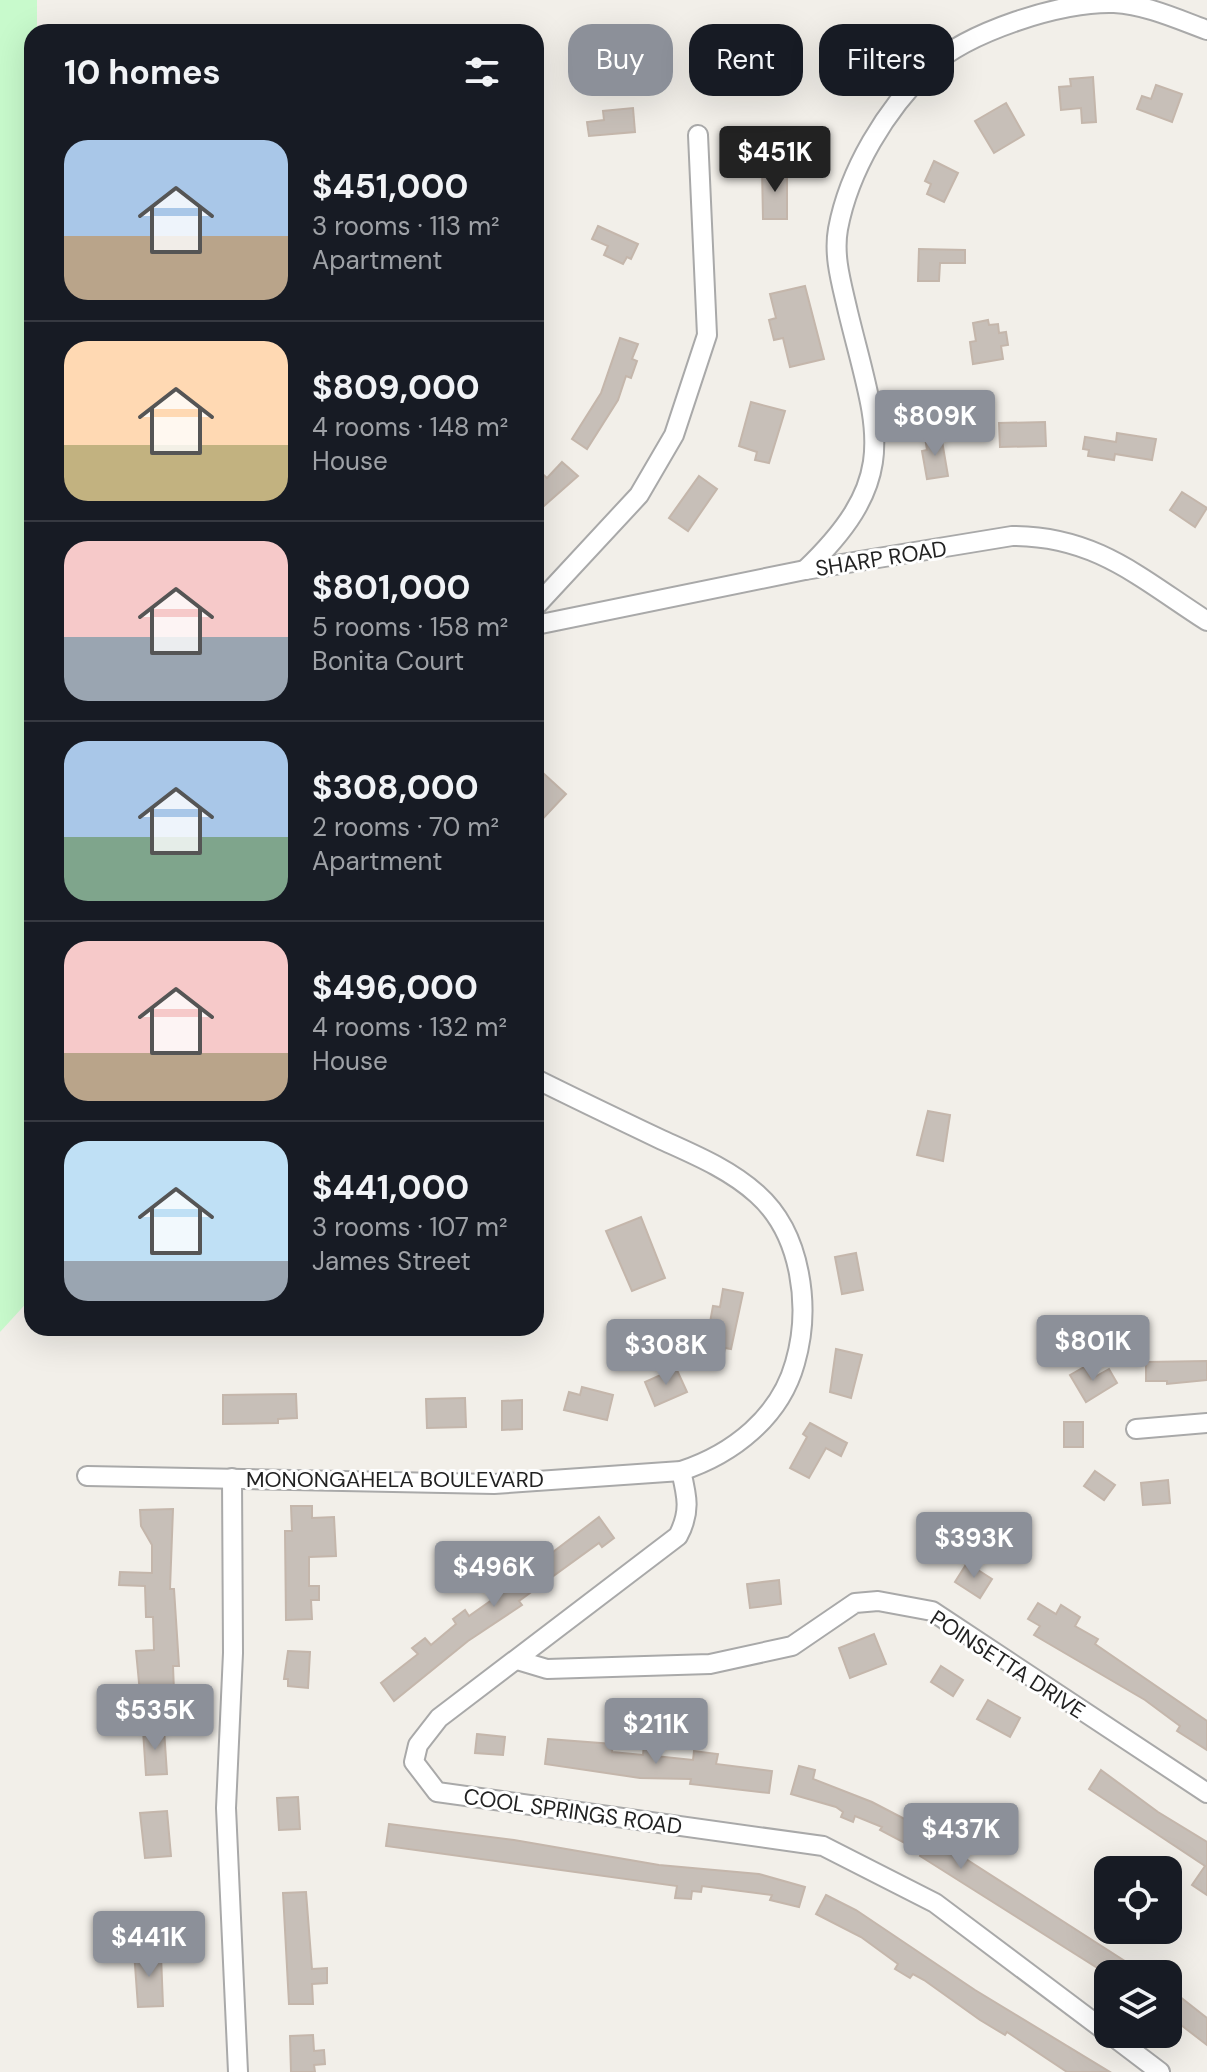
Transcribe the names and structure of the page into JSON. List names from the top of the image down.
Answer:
{
  "streets": {
    "street": [
      "SHARP ROAD",
      "MONONGAHELA BOULEVARD",
      "POINSETTA DRIVE",
      "COOL SPRINGS ROAD"
    ]
  },
  "crossings": [
    ["MONONGAHELA BOULEVARD", "COOL SPRINGS ROAD"],
    ["POINSETTA DRIVE", "COOL SPRINGS ROAD"]
  ],
  "page": {
    "chip": ["Buy", "Rent", "Filters"],
    "heading": "10 homes",
    "list": [
      {
        "name": "$451,000",
        "note": "3 rooms · 113 m² · Apartment"
      },
      {
        "name": "$809,000",
        "note": "4 rooms · 148 m² · House"
      },
      {
        "name": "$801,000",
        "note": "5 rooms · 158 m² · Bonita Court"
      },
      {
        "name": "$308,000",
        "note": "2 rooms · 70 m² · Apartment"
      },
      {
        "name": "$496,000",
        "note": "4 rooms · 132 m² · House"
      },
      {
        "name": "$441,000",
        "note": "3 rooms · 107 m² · James Street"
      }
    ],
    "price": [
      "$451K",
      "$809K",
      "$801K",
      "$308K",
      "$393K",
      "$496K",
      "$535K",
      "$211K",
      "$437K",
      "$441K"
    ]
  }
}
